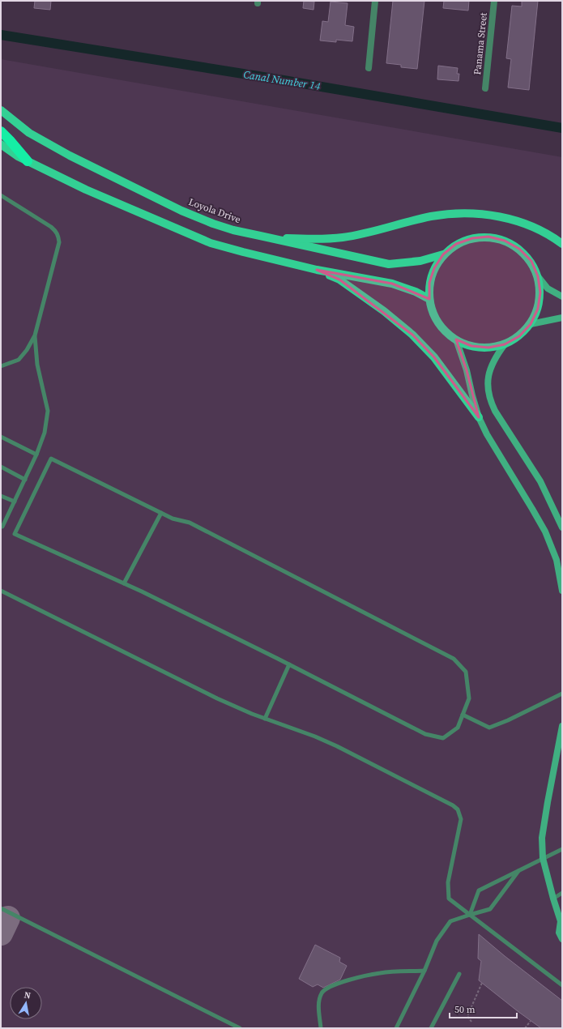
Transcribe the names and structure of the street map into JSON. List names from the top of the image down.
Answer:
{
  "streets": {
    "main road": ["Loyola Drive"],
    "street": ["Panama Street"]
  },
  "water": ["Canal Number 14"],
  "scale_bar": "50 m",
  "north": "top"
}
